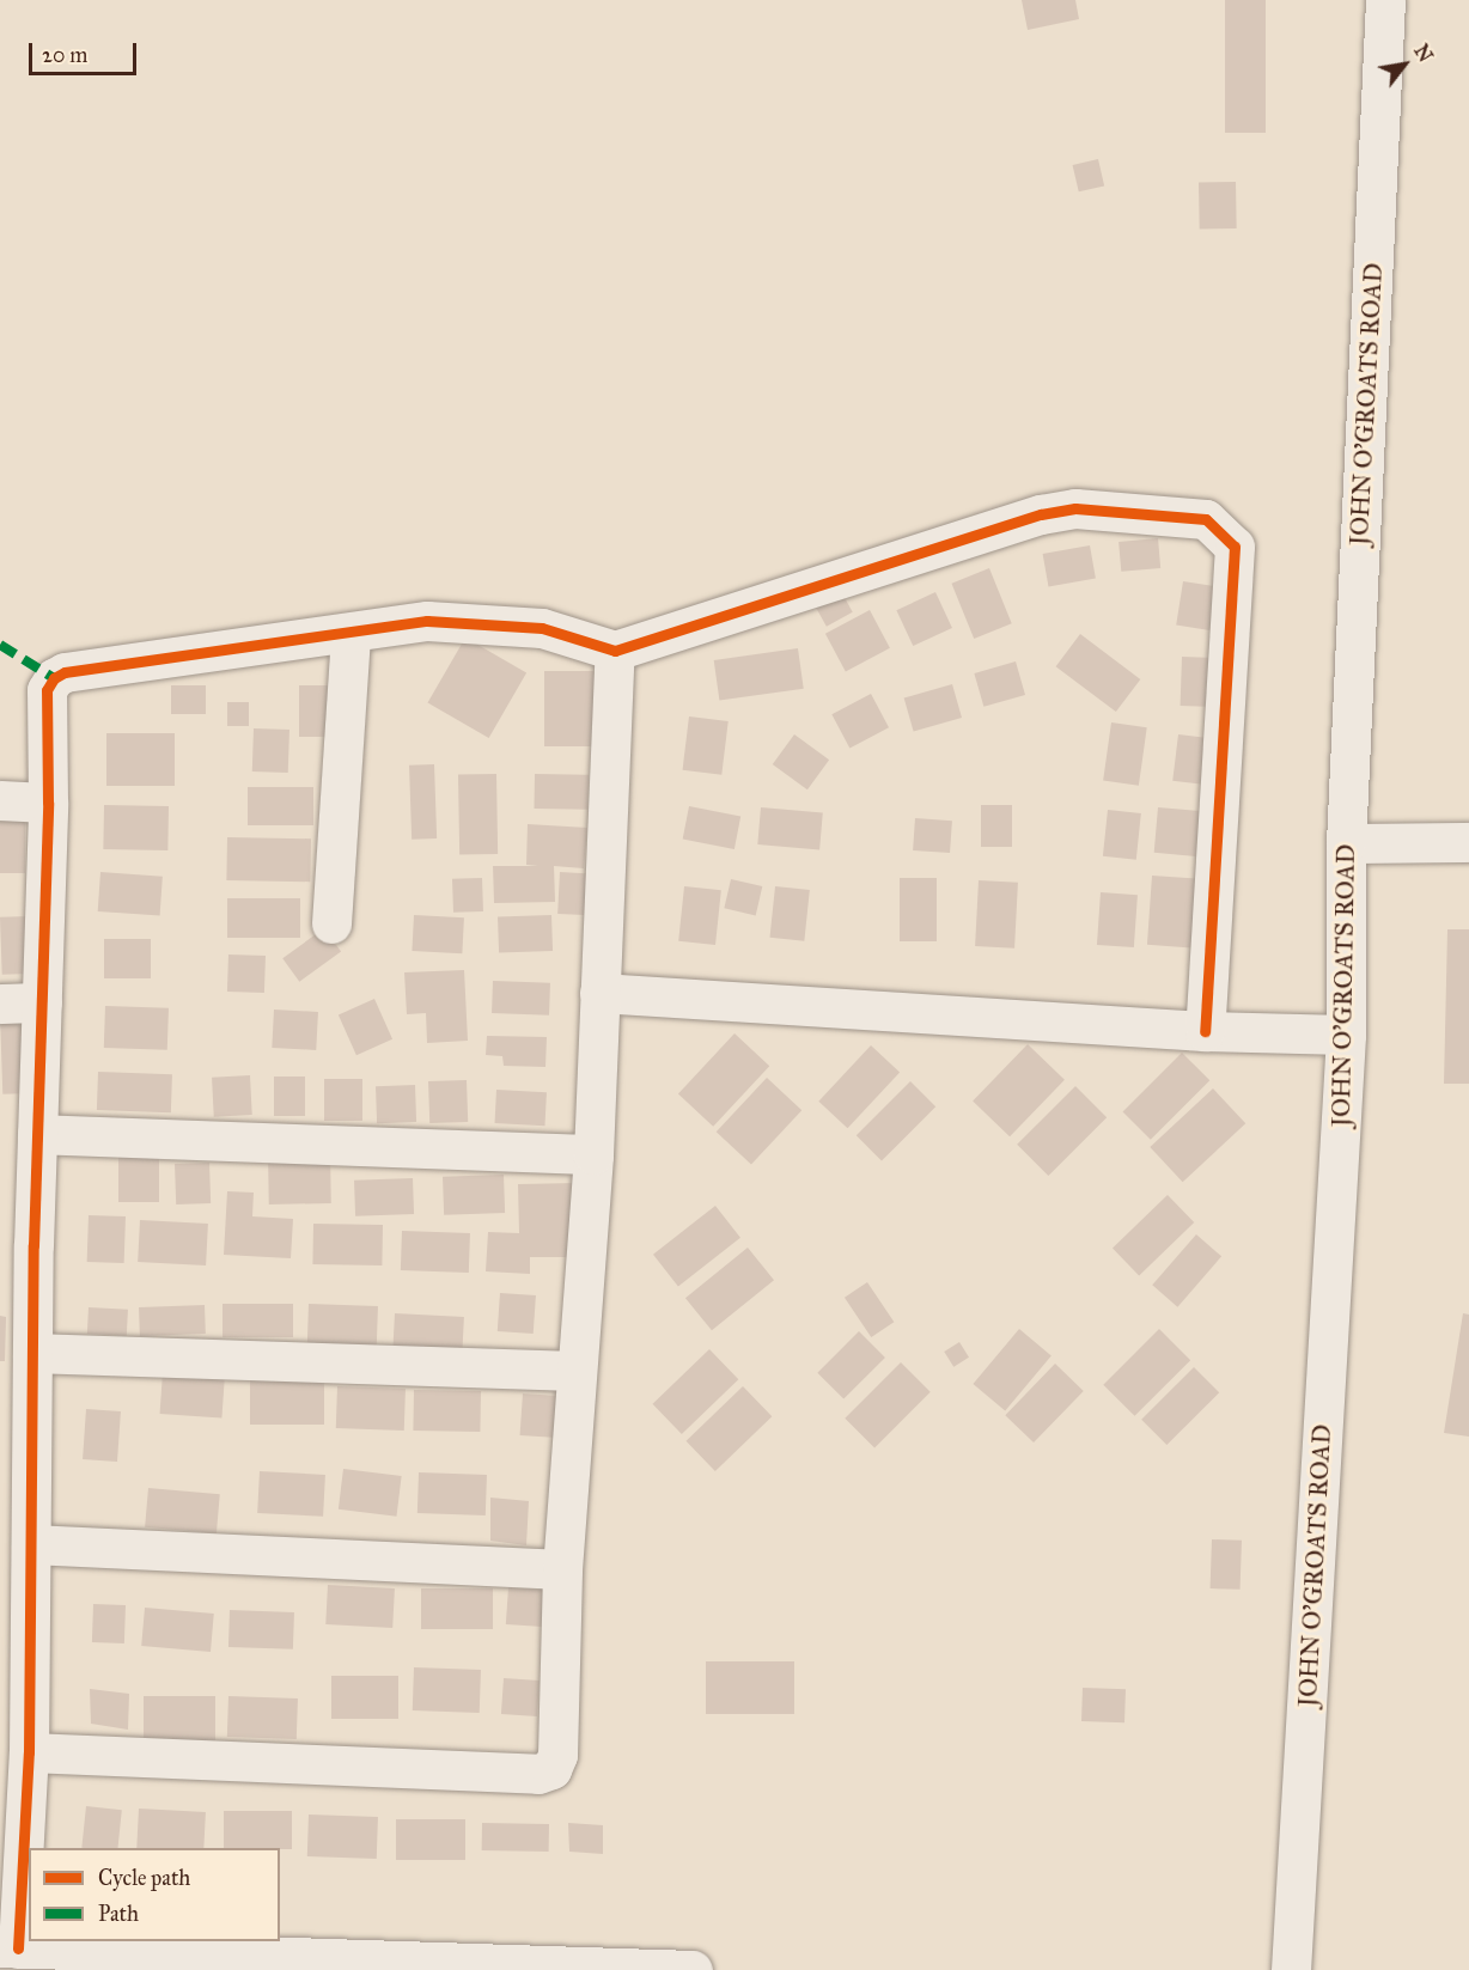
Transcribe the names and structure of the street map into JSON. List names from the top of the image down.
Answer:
{
  "streets": {
    "street": ["JOHN O'GROATS ROAD"]
  },
  "legend": ["Cycle path", "Path"],
  "scale_bar": "20 m",
  "north": "top right"
}
